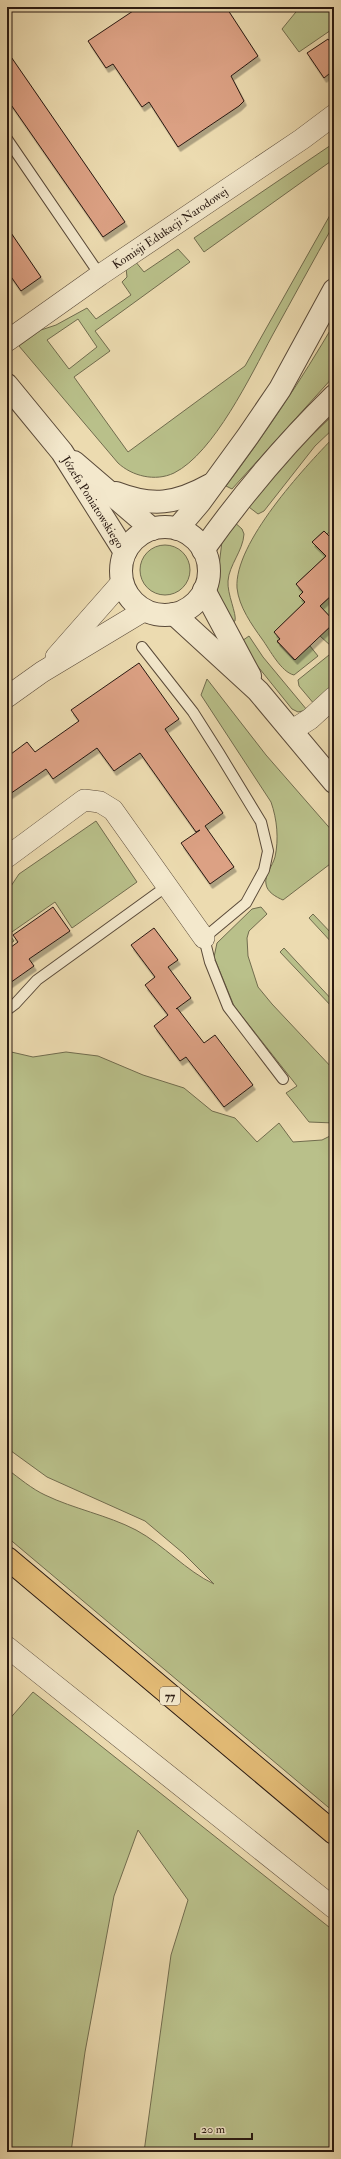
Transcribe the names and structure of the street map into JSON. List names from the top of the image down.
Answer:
{
  "streets": {
    "main road": ["77"],
    "street": ["Komisji Edukacji Narodowej", "Józefa Poniatowskiego"]
  },
  "scale_bar": "20 m"
}
